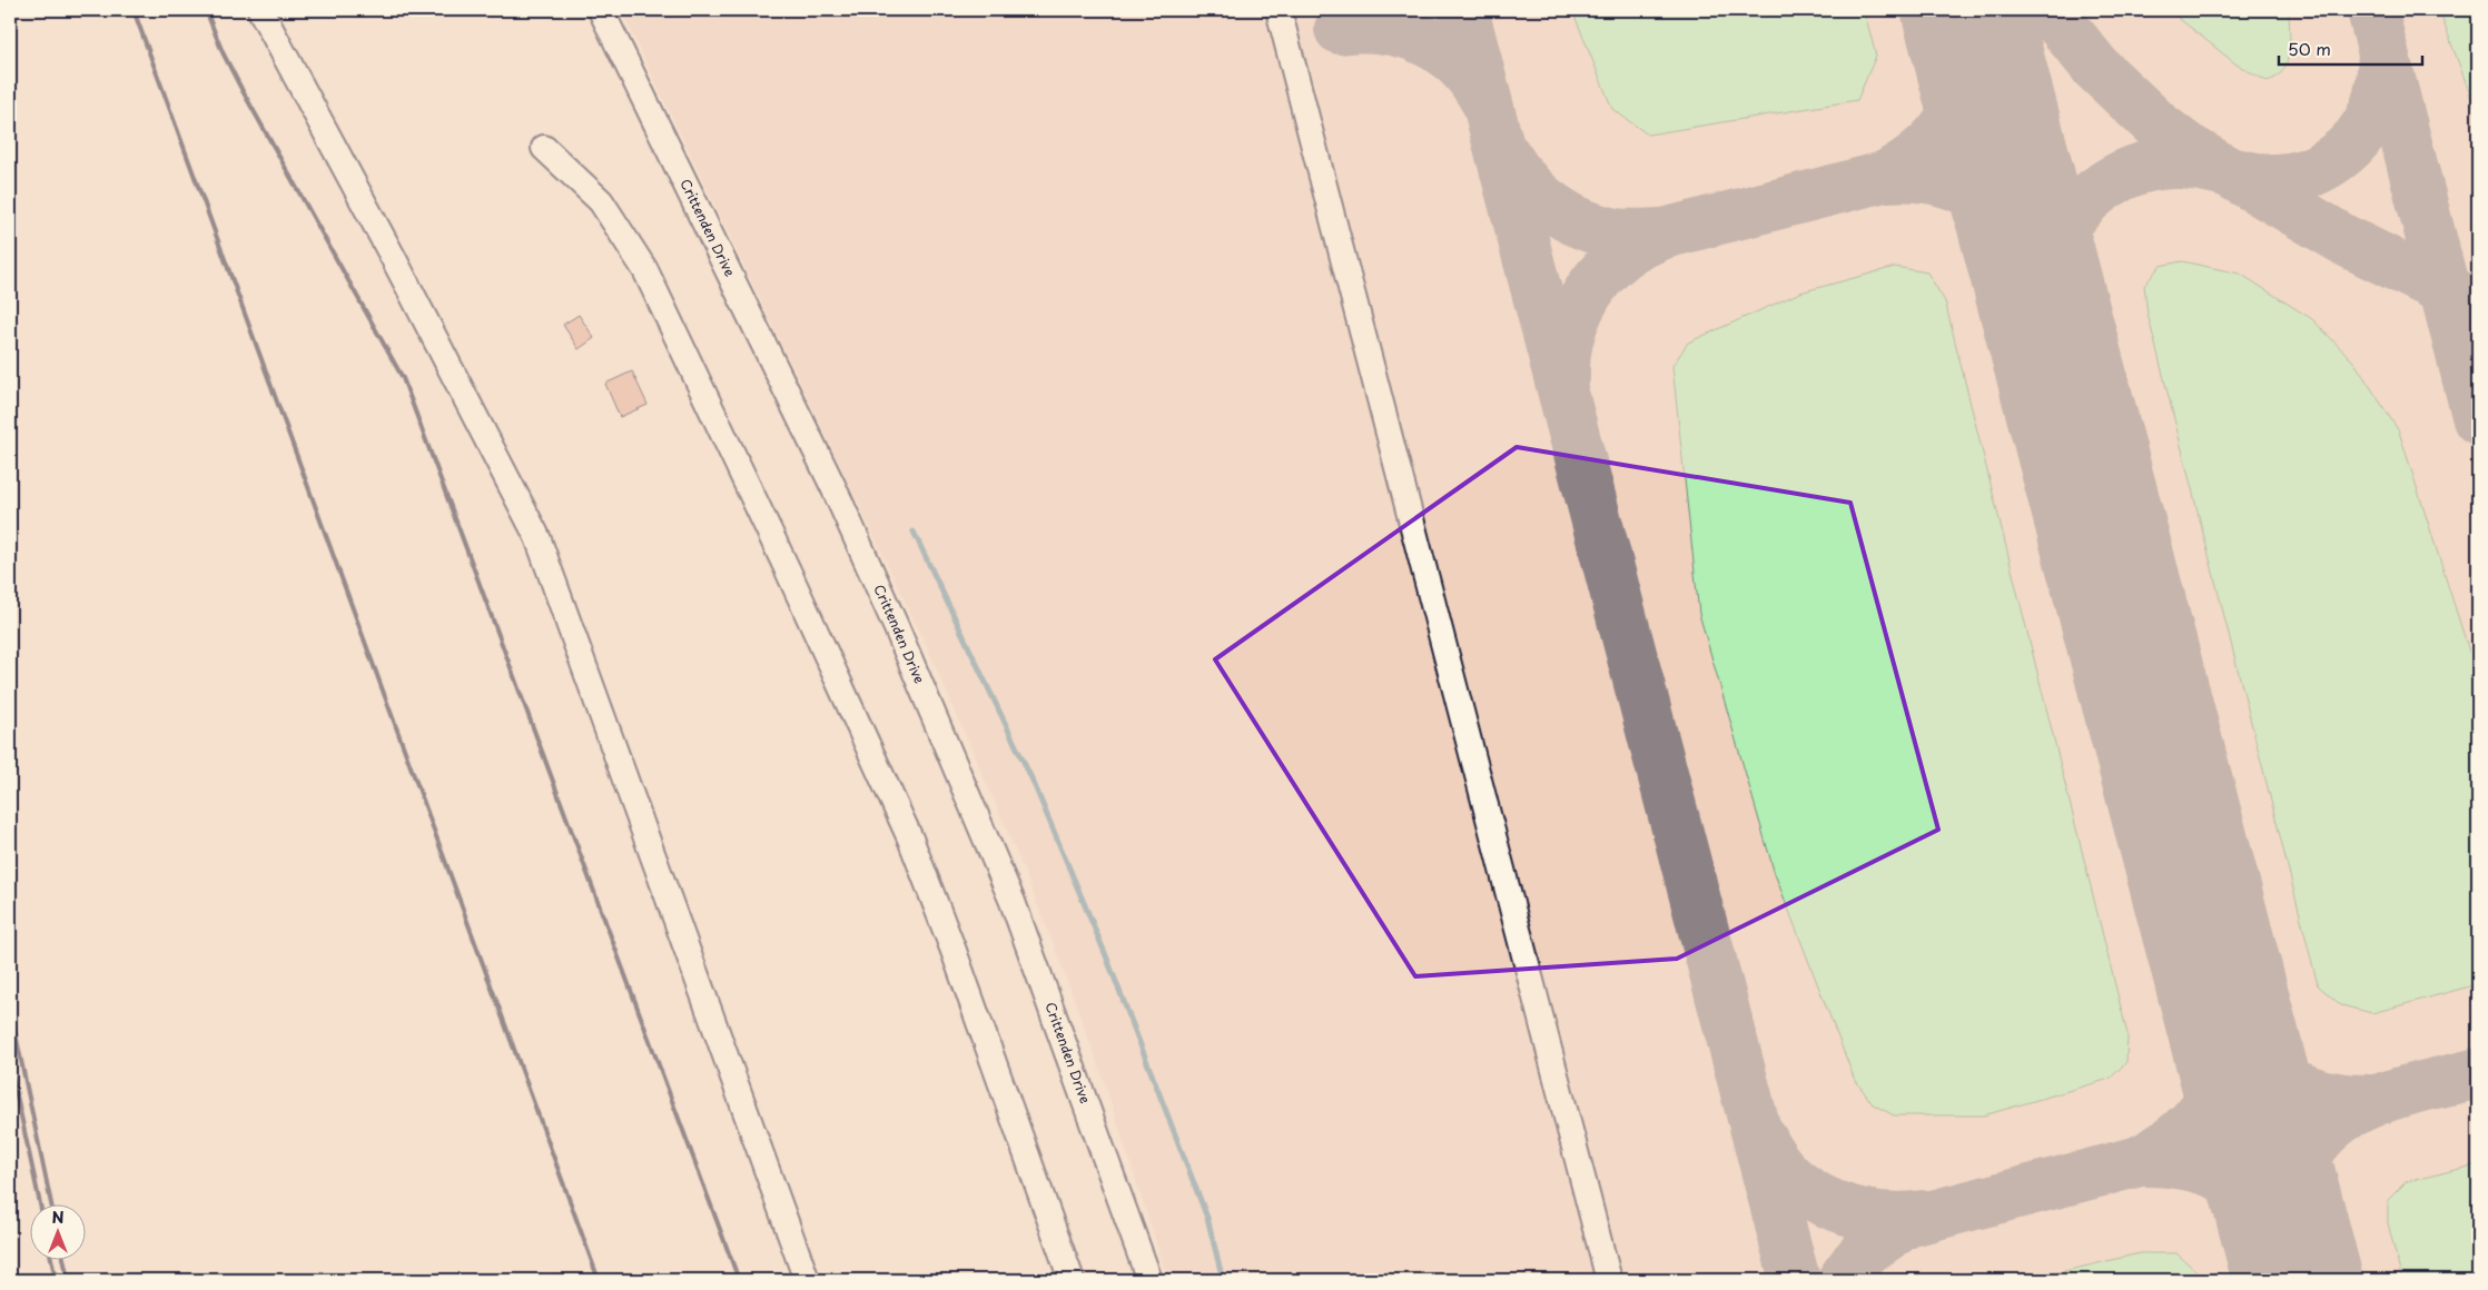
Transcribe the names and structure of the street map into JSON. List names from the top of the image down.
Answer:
{
  "streets": {
    "street": ["Crittenden Drive"]
  },
  "scale_bar": "50 m",
  "north": "top"
}
